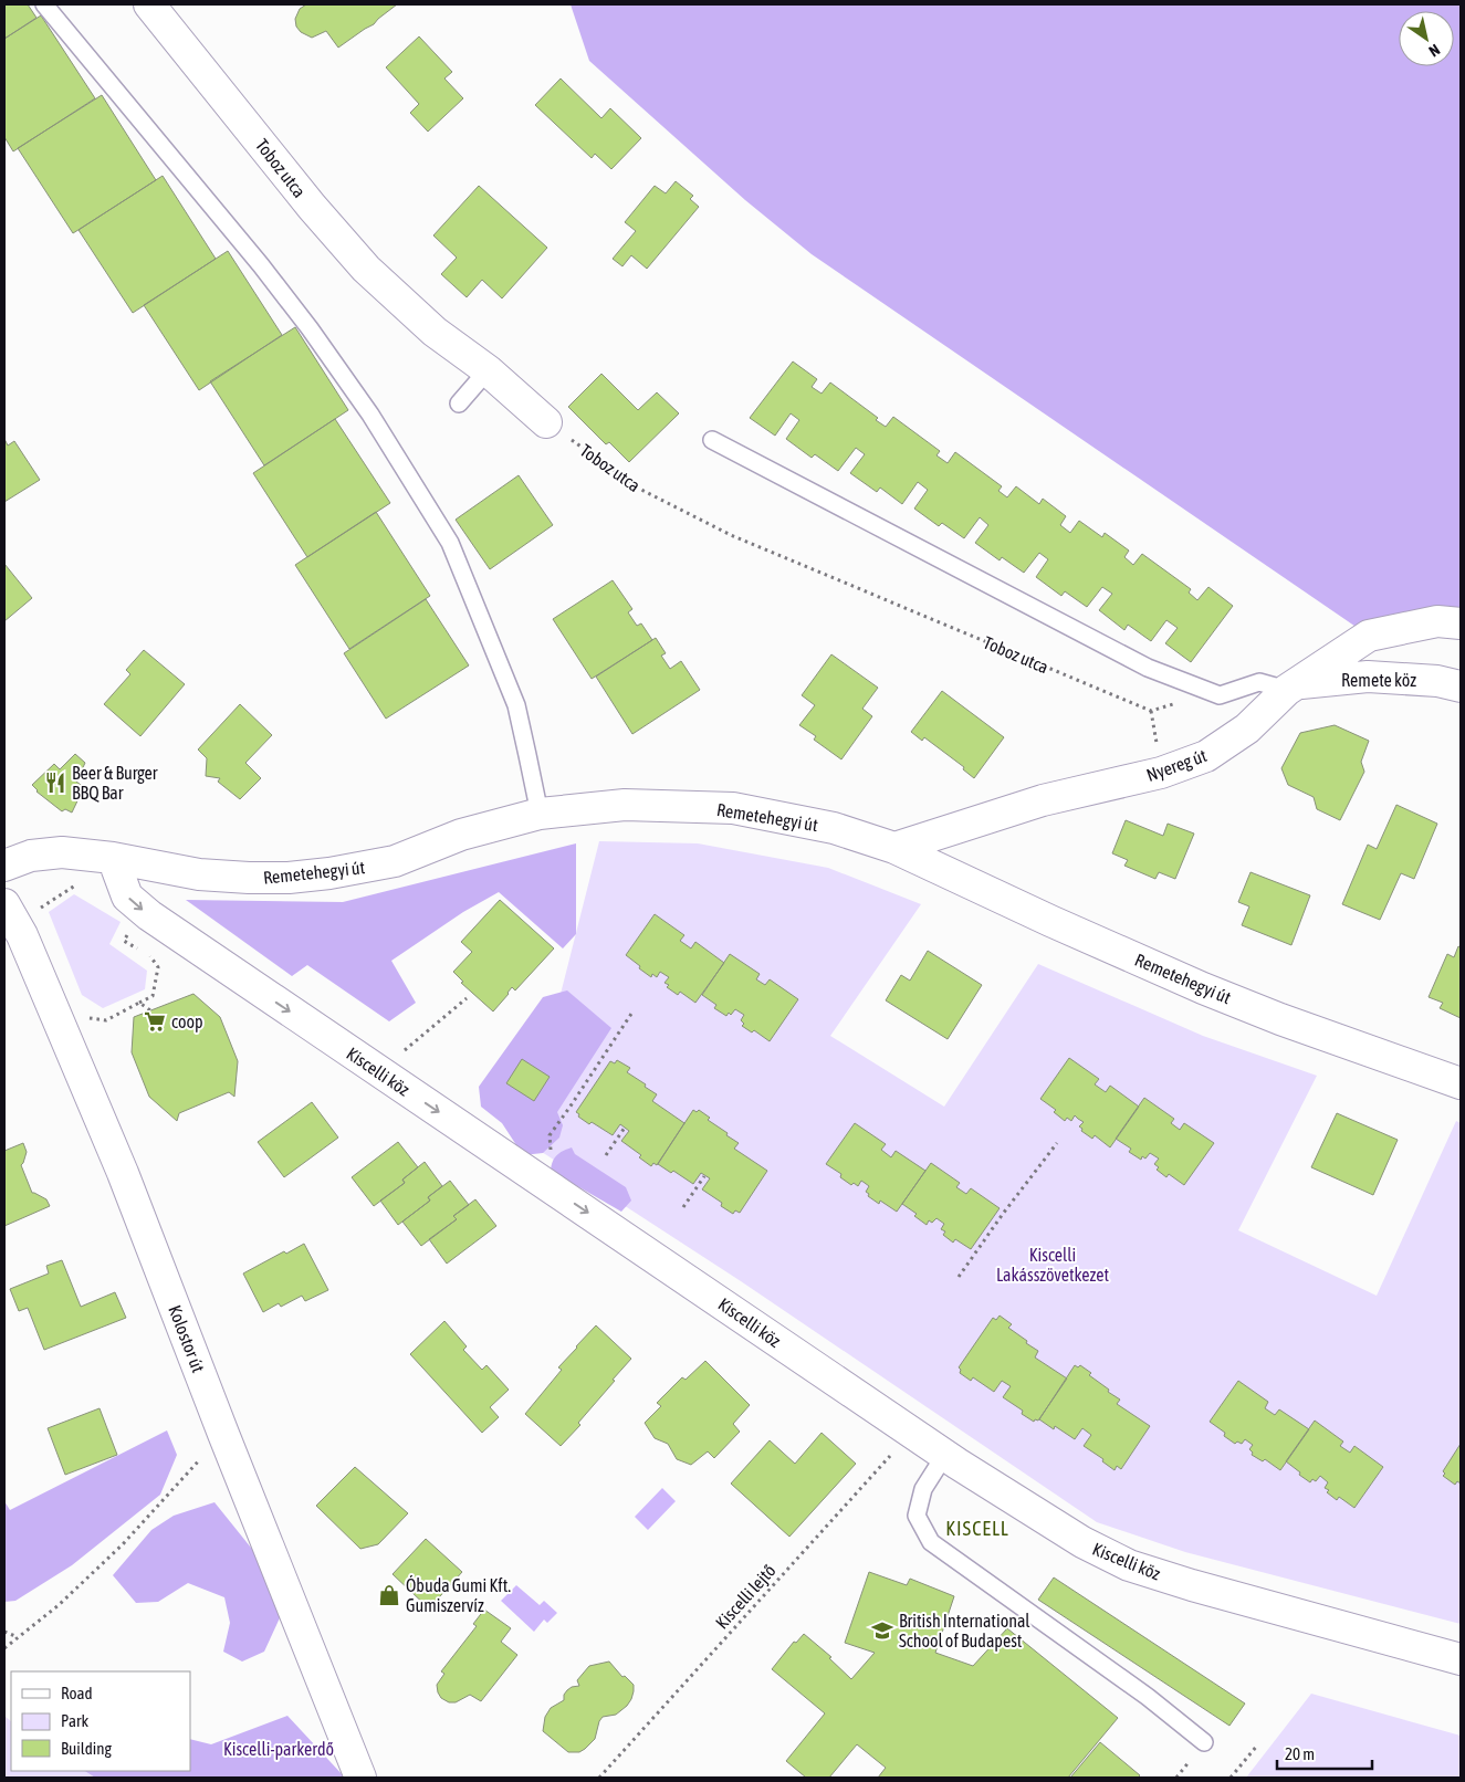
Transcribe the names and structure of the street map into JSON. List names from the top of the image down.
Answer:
{
  "streets": {
    "street": [
      "Toboz utca",
      "Remete köz",
      "Nyereg út",
      "Remetehegyi út",
      "Kiscelli köz",
      "Kolostor út"
    ],
    "path": ["Kiscelli lejtő"]
  },
  "crossings": [
    ["Remete köz", "Nyereg út"],
    ["Nyereg út", "Remetehegyi út"],
    ["Remetehegyi út", "Kiscelli köz"],
    ["Kiscelli köz", "Kiscelli lejtő"]
  ],
  "one_way": ["Kiscelli köz"],
  "districts": ["KISCELL"],
  "parks": ["Kiscelli Lakásszövetkezet", "Kiscelli-parkerdő"],
  "places": {
    "restaurant": ["Beer & Burger BBQ Bar"],
    "supermarket": ["coop"],
    "shop": ["Óbuda Gumi Kft. Gumiszervíz"],
    "school or university": ["British International School of Budapest"]
  },
  "legend": ["Road", "Park", "Building"],
  "scale_bar": "20 m",
  "north": "bottom right"
}
